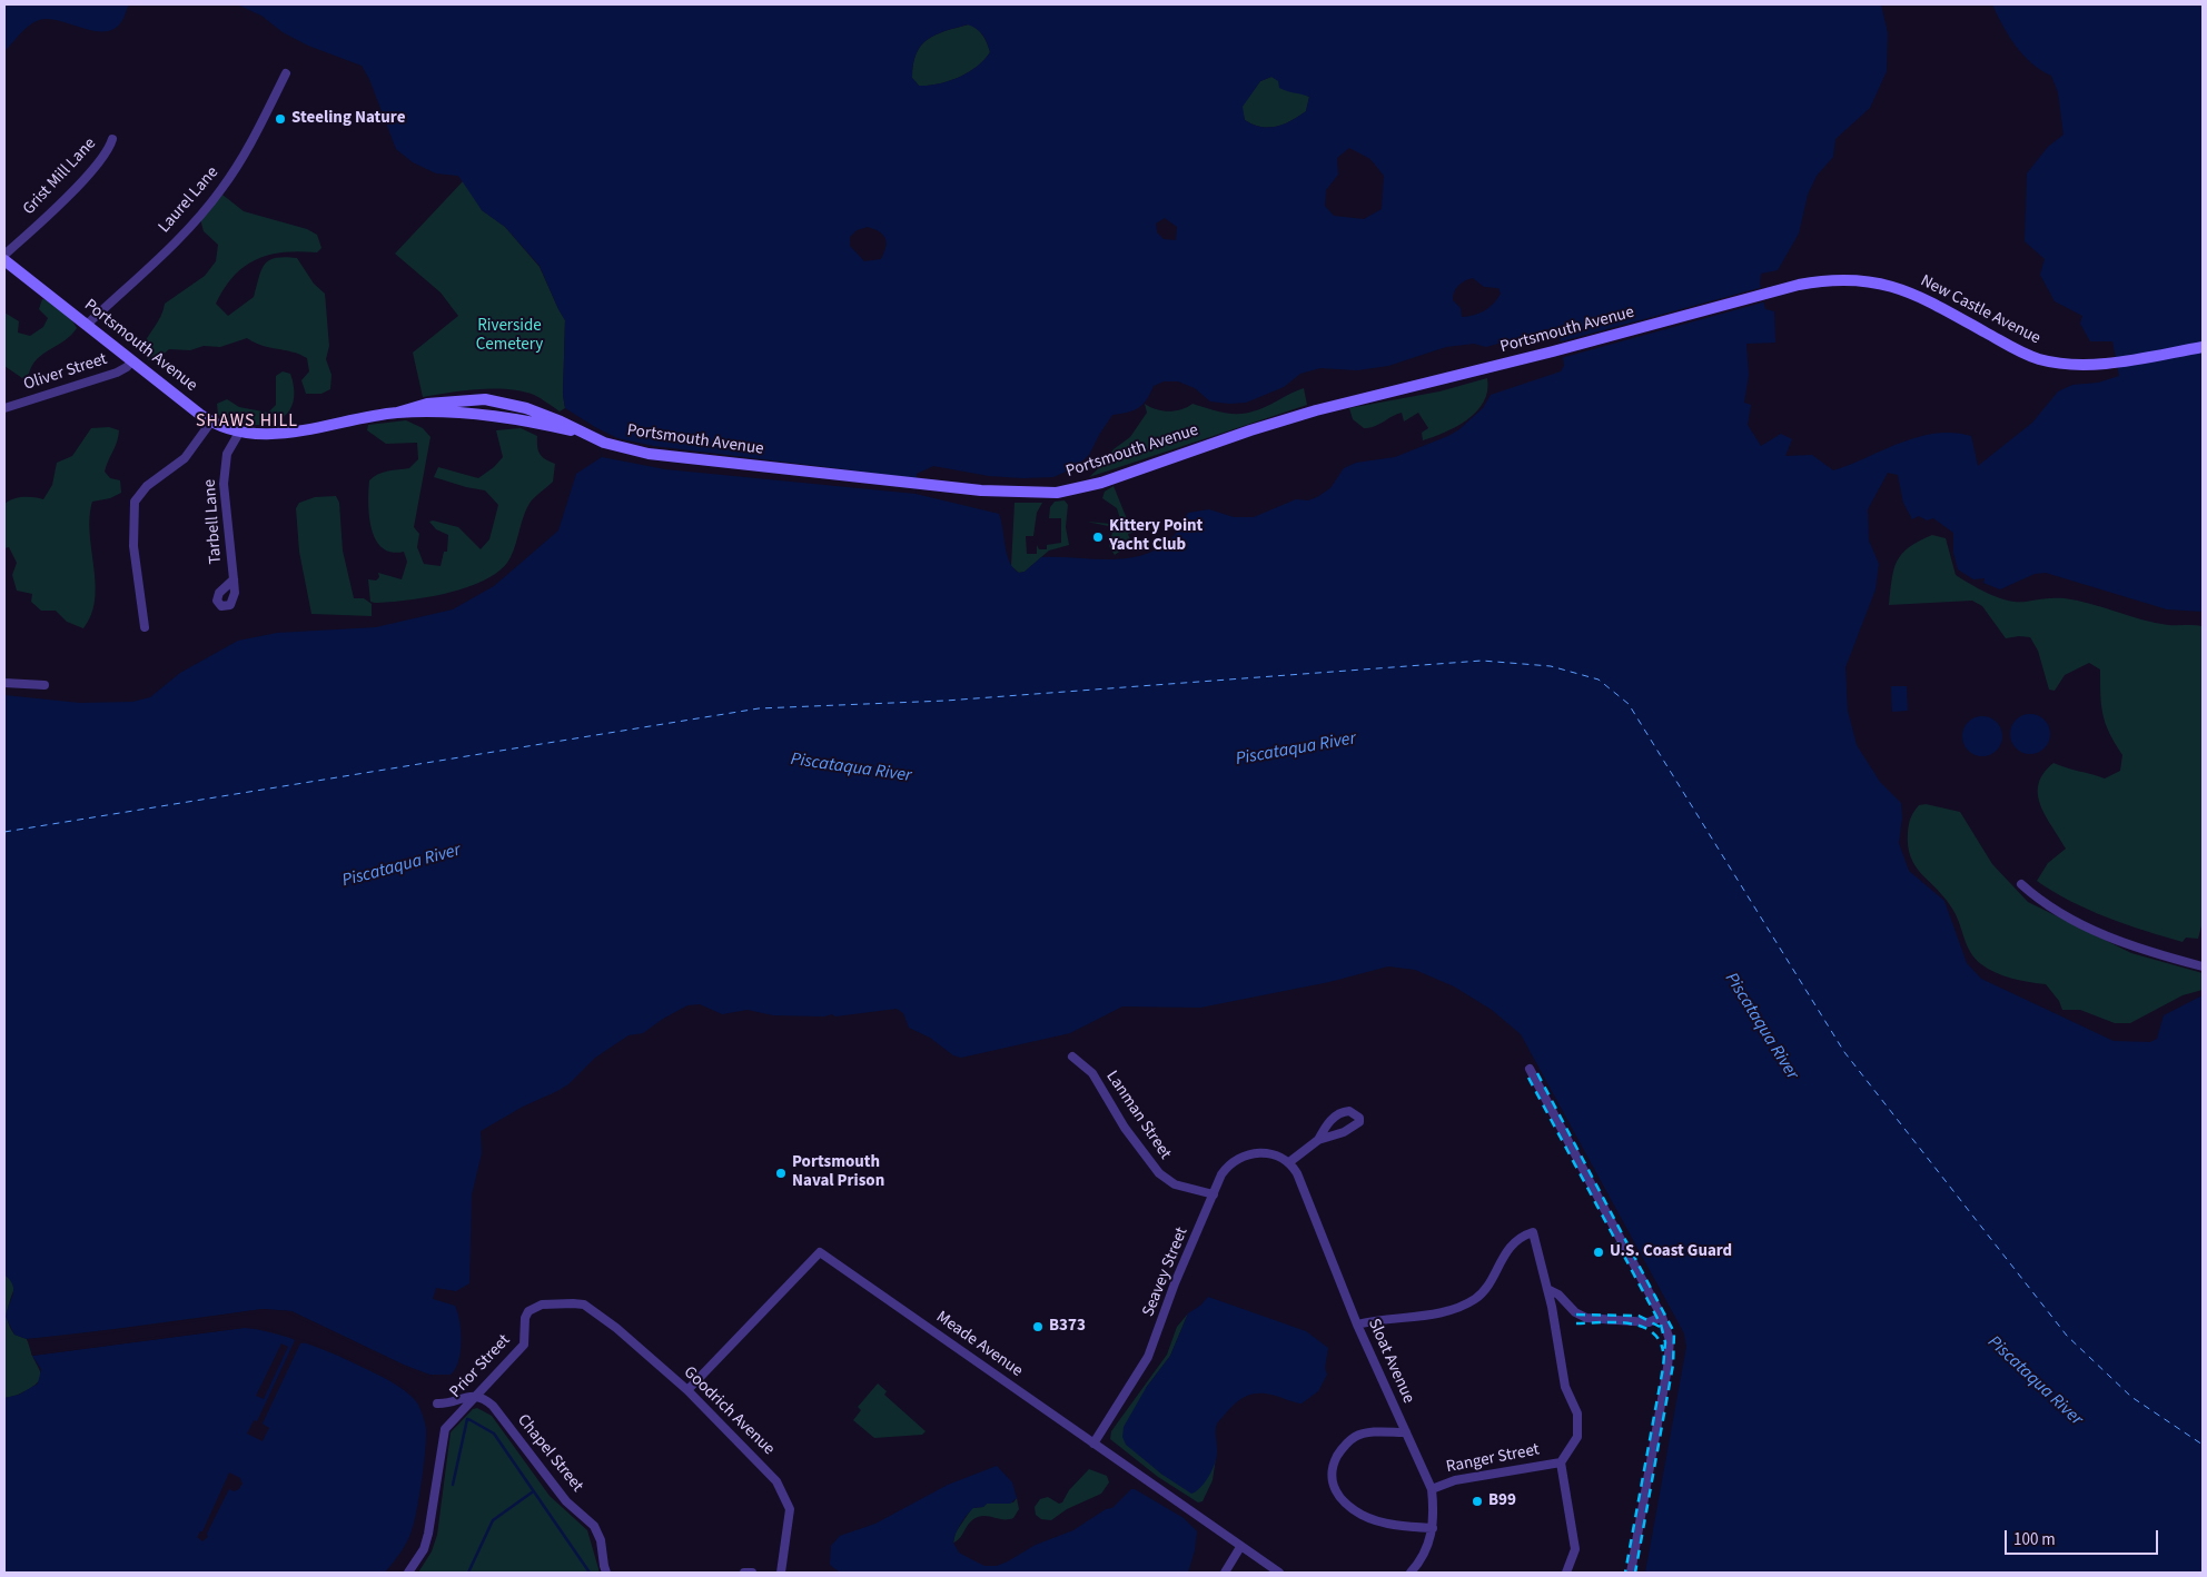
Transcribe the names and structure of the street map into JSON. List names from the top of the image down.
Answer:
{
  "streets": {
    "main road": ["New Castle Avenue", "Portsmouth Avenue"],
    "street": [
      "Grist Mill Lane",
      "Laurel Lane",
      "Oliver Street",
      "Tarbell Lane",
      "Lanman Street",
      "Seavey Street",
      "Meade Avenue",
      "Sloat Avenue",
      "Prior Street",
      "Goodrich Avenue",
      "Chapel Street",
      "Ranger Street"
    ]
  },
  "crossings": [
    ["Laurel Lane", "Portsmouth Avenue"],
    ["New Castle Avenue", "Portsmouth Avenue"],
    ["Portsmouth Avenue", "Oliver Street"],
    ["Portsmouth Avenue", "Tarbell Lane"],
    ["Lanman Street", "Seavey Street"],
    ["Seavey Street", "Meade Avenue"],
    ["Seavey Street", "Sloat Avenue"],
    ["Meade Avenue", "Goodrich Avenue"],
    ["Sloat Avenue", "Ranger Street"],
    ["Prior Street", "Goodrich Avenue"],
    ["Prior Street", "Chapel Street"]
  ],
  "districts": ["SHAWS HILL"],
  "water": ["Piscataqua River"],
  "parks": ["Riverside Cemetery"],
  "places": [
    "Steeling Nature",
    "Kittery Point Yacht Club",
    "Portsmouth Naval Prison",
    "U.S. Coast Guard",
    "B373",
    "B99"
  ],
  "scale_bar": "100 m"
}
